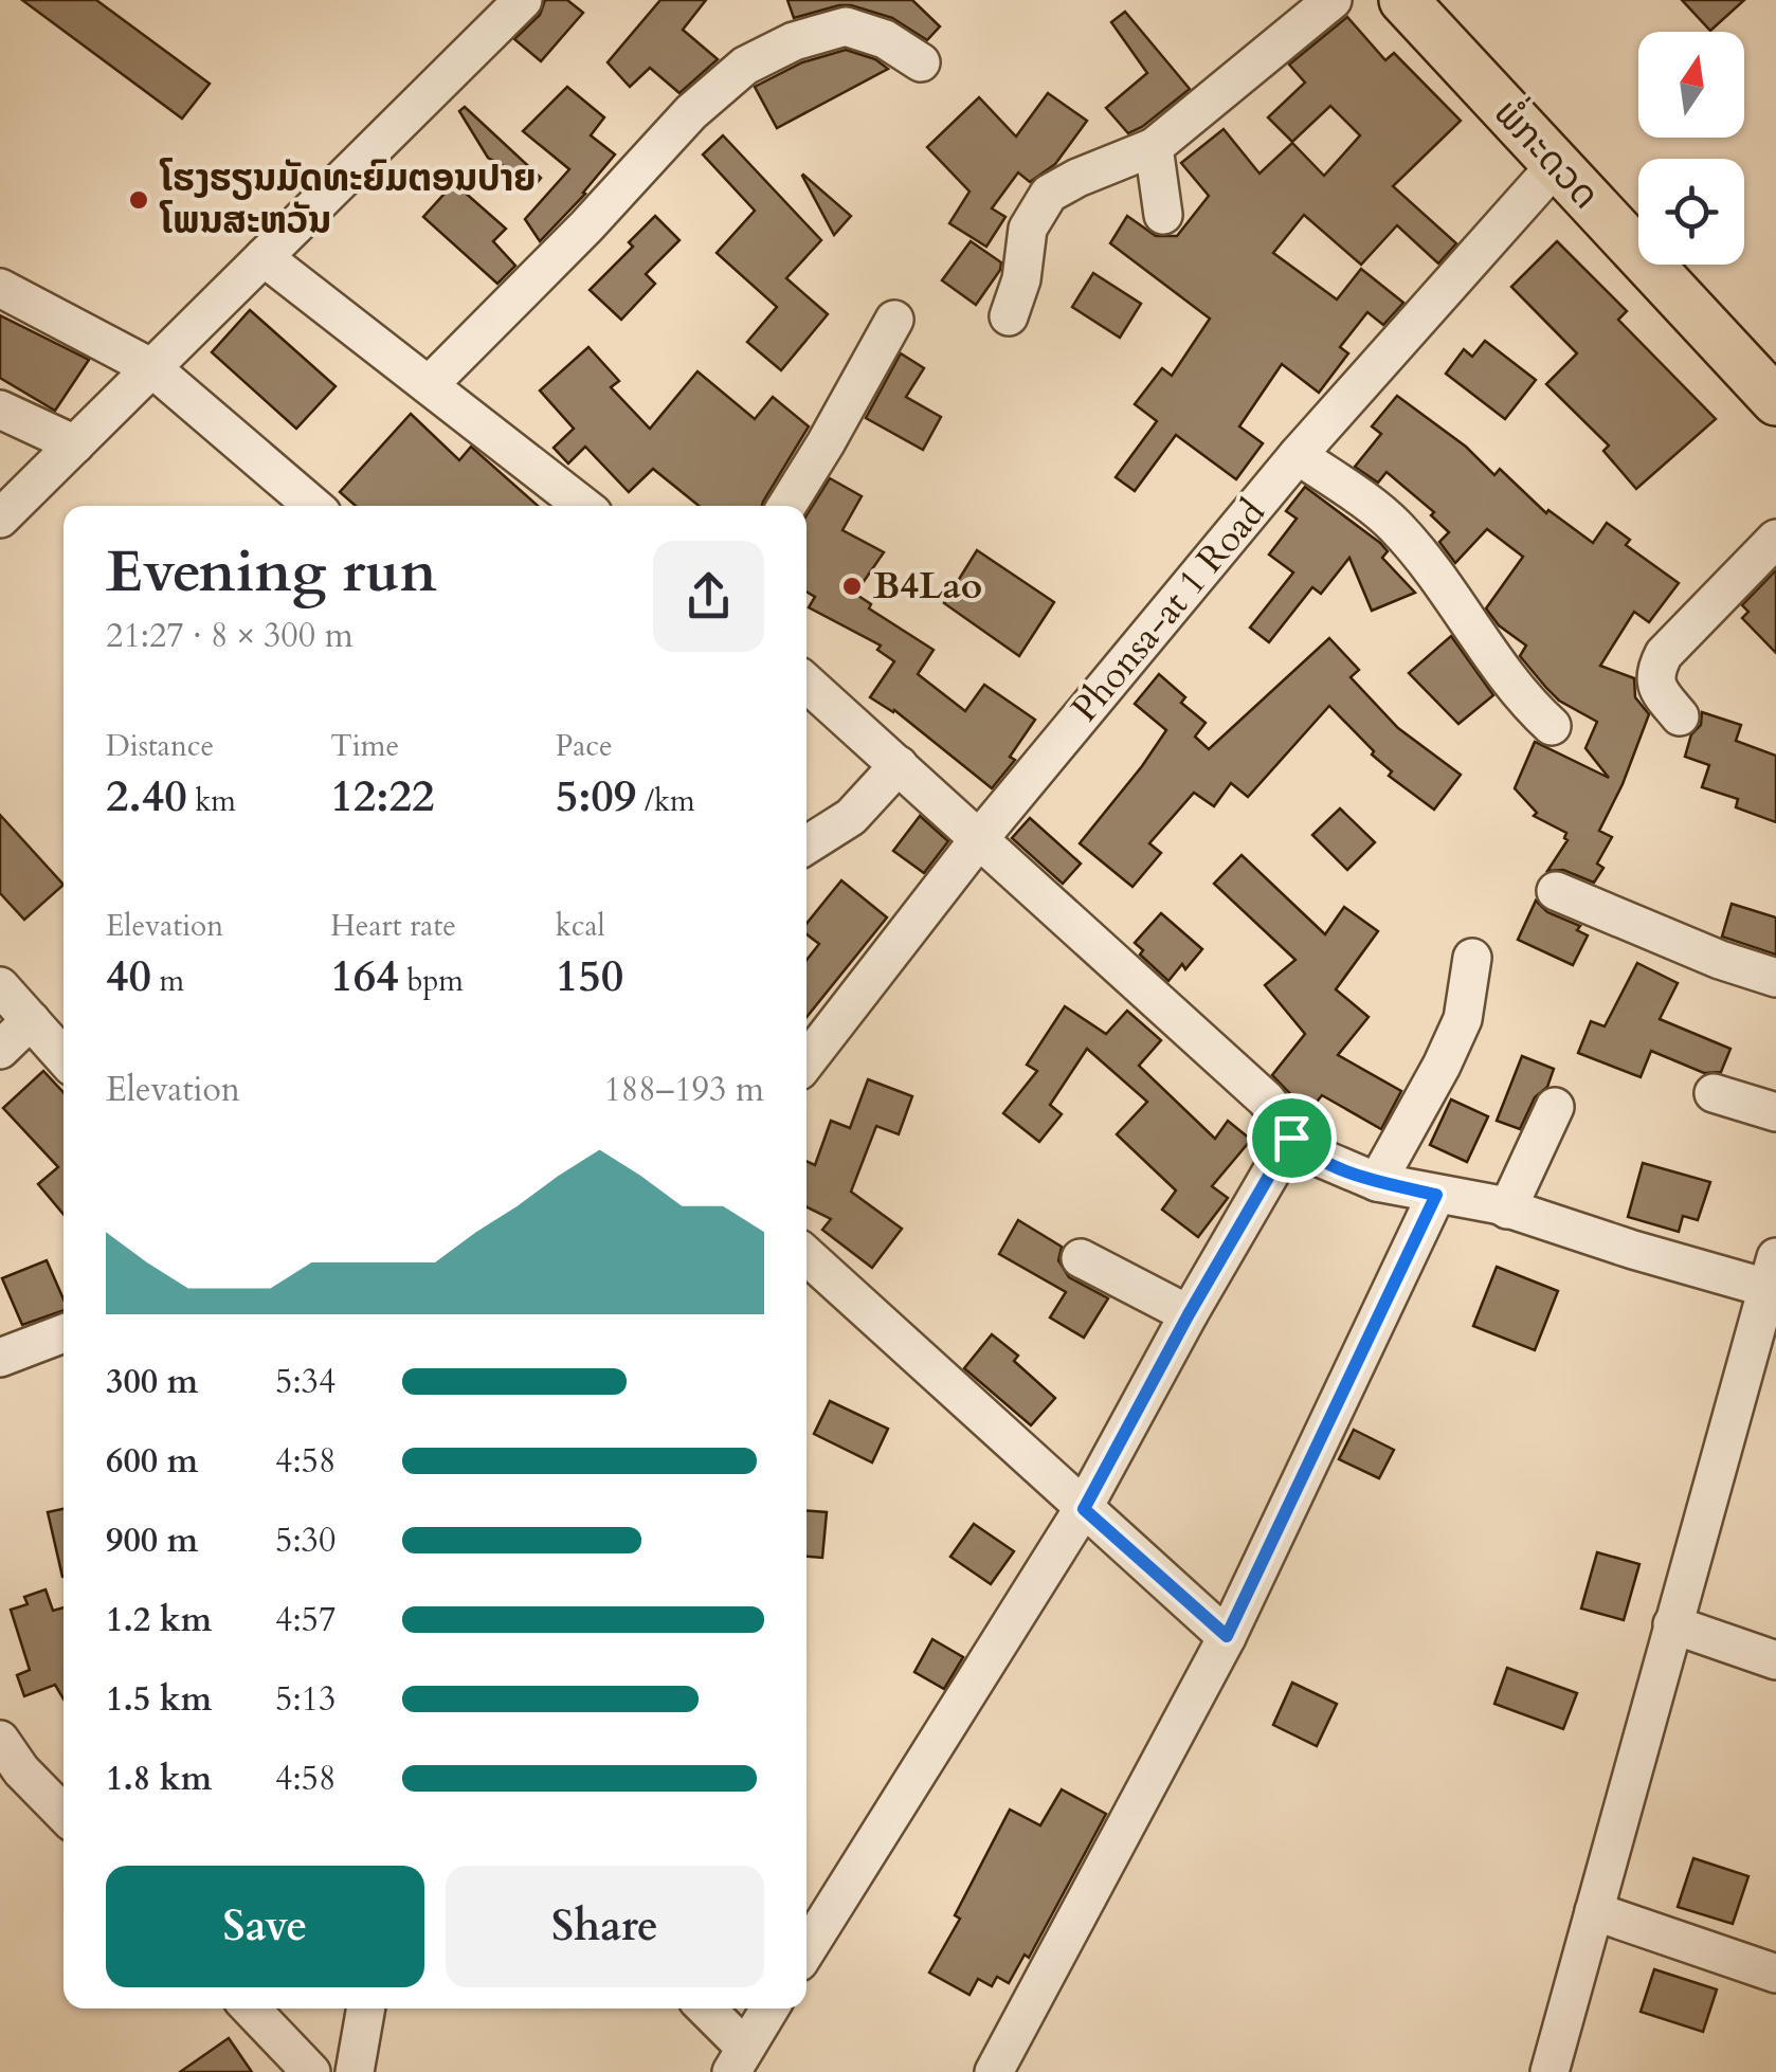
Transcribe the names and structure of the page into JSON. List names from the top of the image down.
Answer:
{
  "streets": {
    "main road": ["ພໍ່ກະດວດ"],
    "street": ["Phonsa-at 1 Road"]
  },
  "crossings": [
    ["ພໍ່ກະດວດ", "Phonsa-at 1 Road"]
  ],
  "places": ["ໂຮງຮຽນມັດທະຍົມຕອນປາຍ ໂພນສະຫວັນ", "B4Lao"],
  "north": "top",
  "page": {
    "heading": ["Evening run", "21:27 · 8 × 300 m"],
    "stats": [
      ["Distance", "2.40 km"],
      ["Time", "12:22"],
      ["Pace", "5:09 /km"],
      ["Elevation", "40 m"],
      ["Heart rate", "164 bpm"],
      ["kcal", "150"]
    ],
    "chart": ["Elevation", "188–193 m"],
    "list": [
      {
        "name": "300 m",
        "note": "5:34"
      },
      {
        "name": "600 m",
        "note": "4:58"
      },
      {
        "name": "900 m",
        "note": "5:30"
      },
      {
        "name": "1.2 km",
        "note": "4:57"
      },
      {
        "name": "1.5 km",
        "note": "5:13"
      },
      {
        "name": "1.8 km",
        "note": "4:58"
      }
    ],
    "buttons": ["Save", "Share"]
  }
}
